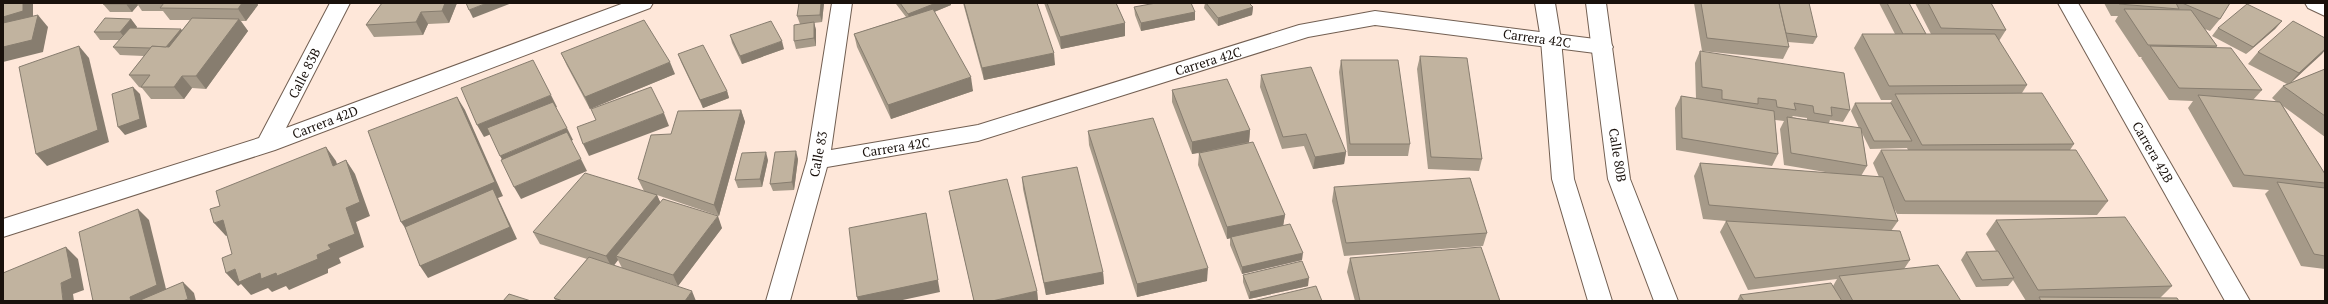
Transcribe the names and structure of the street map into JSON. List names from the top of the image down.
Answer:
{
  "streets": {
    "street": [
      "Carrera 42C",
      "Calle 83B",
      "Carrera 42D",
      "Carrera 42B",
      "Calle 83",
      "Calle 80B"
    ]
  },
  "crossings": [
    ["Carrera 42C", "Calle 83"],
    ["Carrera 42C", "Calle 80B"],
    ["Calle 83B", "Carrera 42D"]
  ]
}
